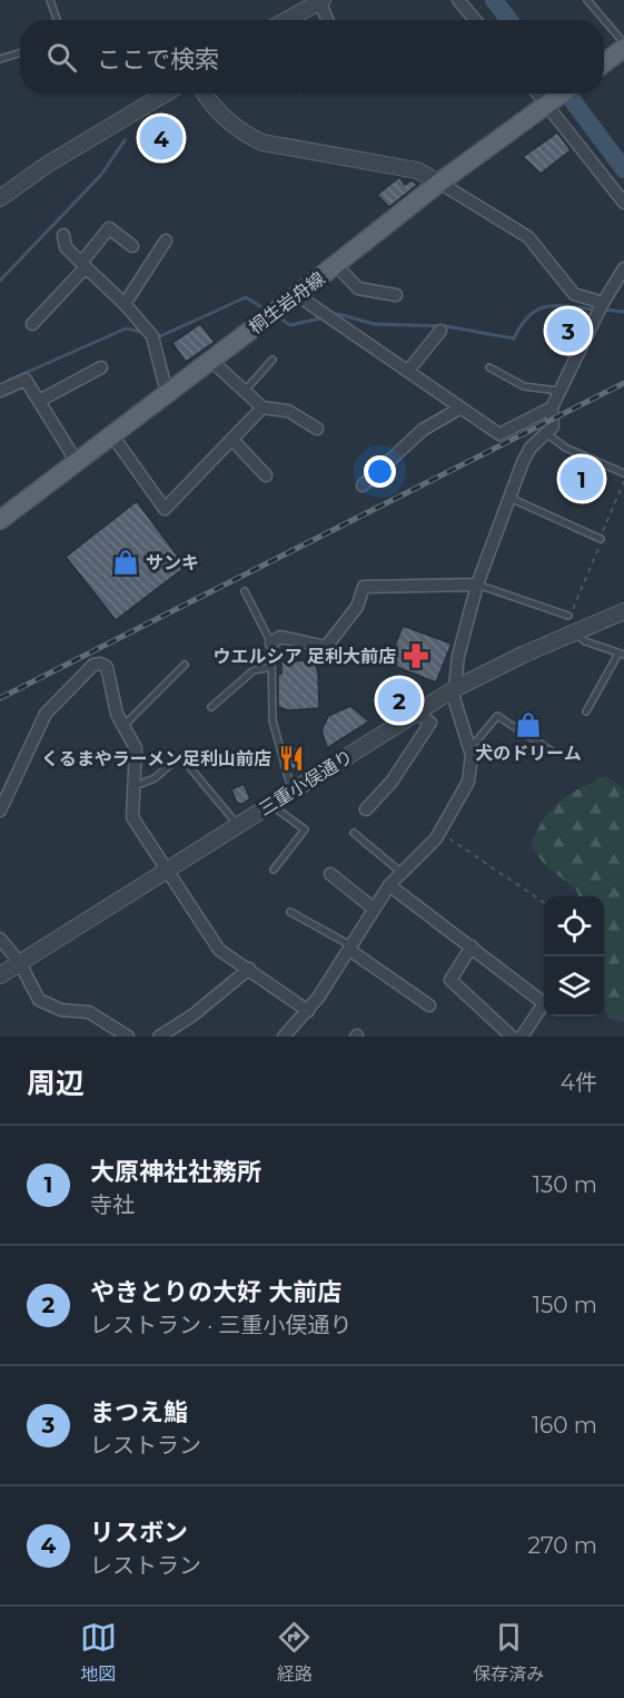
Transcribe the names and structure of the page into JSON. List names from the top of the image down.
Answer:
{
  "streets": {
    "main road": ["桐生岩舟線"],
    "street": ["三重小俣通り"]
  },
  "places": {
    "shop": ["サンキ", "犬のドリーム"],
    "pharmacy": ["ウエルシア 足利大前店"],
    "restaurant": ["くるまやラーメン足利山前店"]
  },
  "page": {
    "search": "ここで検索",
    "pins": [
      "4",
      "3",
      "1",
      "2"
    ],
    "heading": ["周辺", "4件"],
    "list": [
      {
        "mark": "1",
        "name": "大原神社社務所",
        "note": "寺社",
        "value": "130 m"
      },
      {
        "mark": "2",
        "name": "やきとりの大好 大前店",
        "note": "レストラン · 三重小俣通り",
        "value": "150 m"
      },
      {
        "mark": "3",
        "name": "まつえ鮨",
        "note": "レストラン",
        "value": "160 m"
      },
      {
        "mark": "4",
        "name": "リスボン",
        "note": "レストラン",
        "value": "270 m"
      }
    ],
    "nav": ["地図", "経路", "保存済み"]
  }
}
